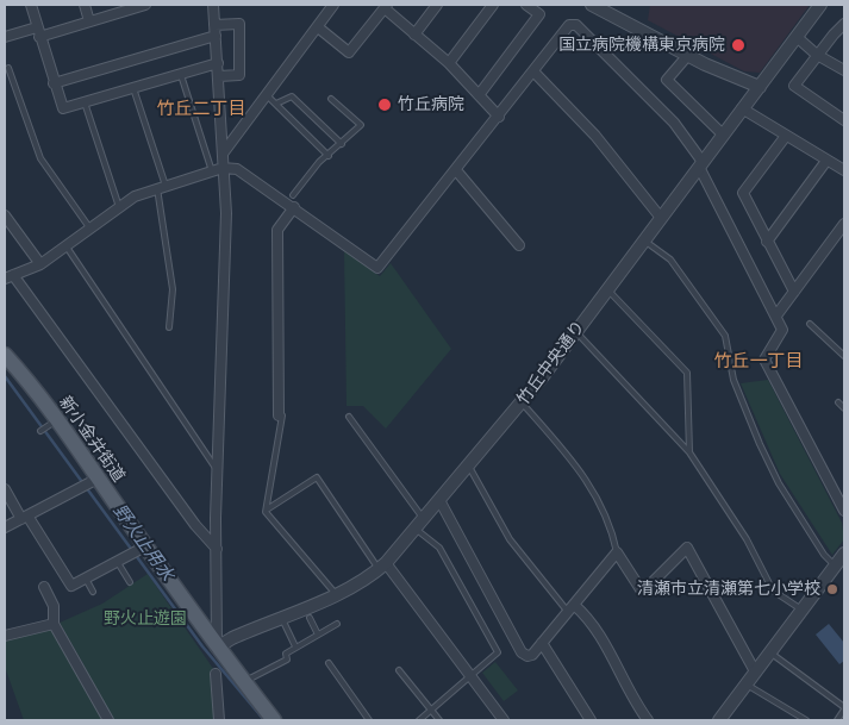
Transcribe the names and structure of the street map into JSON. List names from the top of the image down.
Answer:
{
  "streets": {
    "main road": ["新小金井街道"],
    "street": ["竹丘中央通り"]
  },
  "crossings": [
    ["竹丘中央通り", "新小金井街道"]
  ],
  "districts": ["竹丘二丁目", "竹丘一丁目"],
  "water": ["野火止用水"],
  "parks": ["野火止遊園"],
  "places": ["国立病院機構東京病院", "竹丘病院", "清瀬市立清瀬第七小学校"]
}
